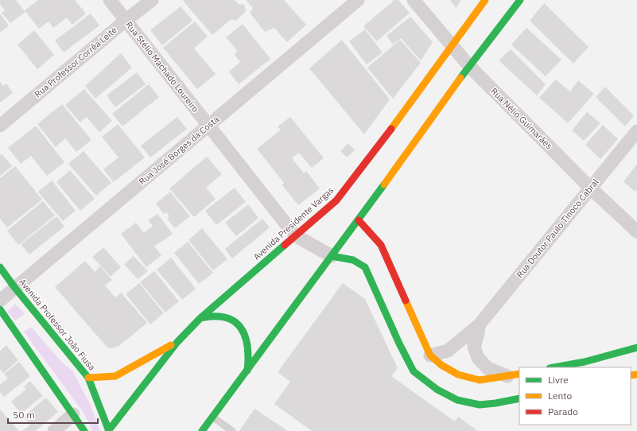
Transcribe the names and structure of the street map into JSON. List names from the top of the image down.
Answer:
{
  "streets": {
    "main road": ["Avenida Presidente Vargas", "Avenida Professor João Fiusa"],
    "street": [
      "Rua Professor Corrêa Leite",
      "Rua Stélio Machado Loureiro",
      "Rua Nélio Guimarães",
      "Rua José Borges da Costa",
      "Rua Doutor Paulo Tinoco Cabral"
    ]
  },
  "crossings": [
    ["Rua Professor Corrêa Leite", "Rua Stélio Machado Loureiro"],
    ["Rua Stélio Machado Loureiro", "Rua José Borges da Costa"],
    ["Rua Stélio Machado Loureiro", "Avenida Presidente Vargas"],
    ["Rua Nélio Guimarães", "Avenida Presidente Vargas"],
    ["Rua Nélio Guimarães", "Rua Doutor Paulo Tinoco Cabral"],
    ["Rua José Borges da Costa", "Avenida Professor João Fiusa"],
    ["Avenida Presidente Vargas", "Avenida Professor João Fiusa"]
  ],
  "legend": ["Livre", "Lento", "Parado"],
  "scale_bar": "50 m"
}
